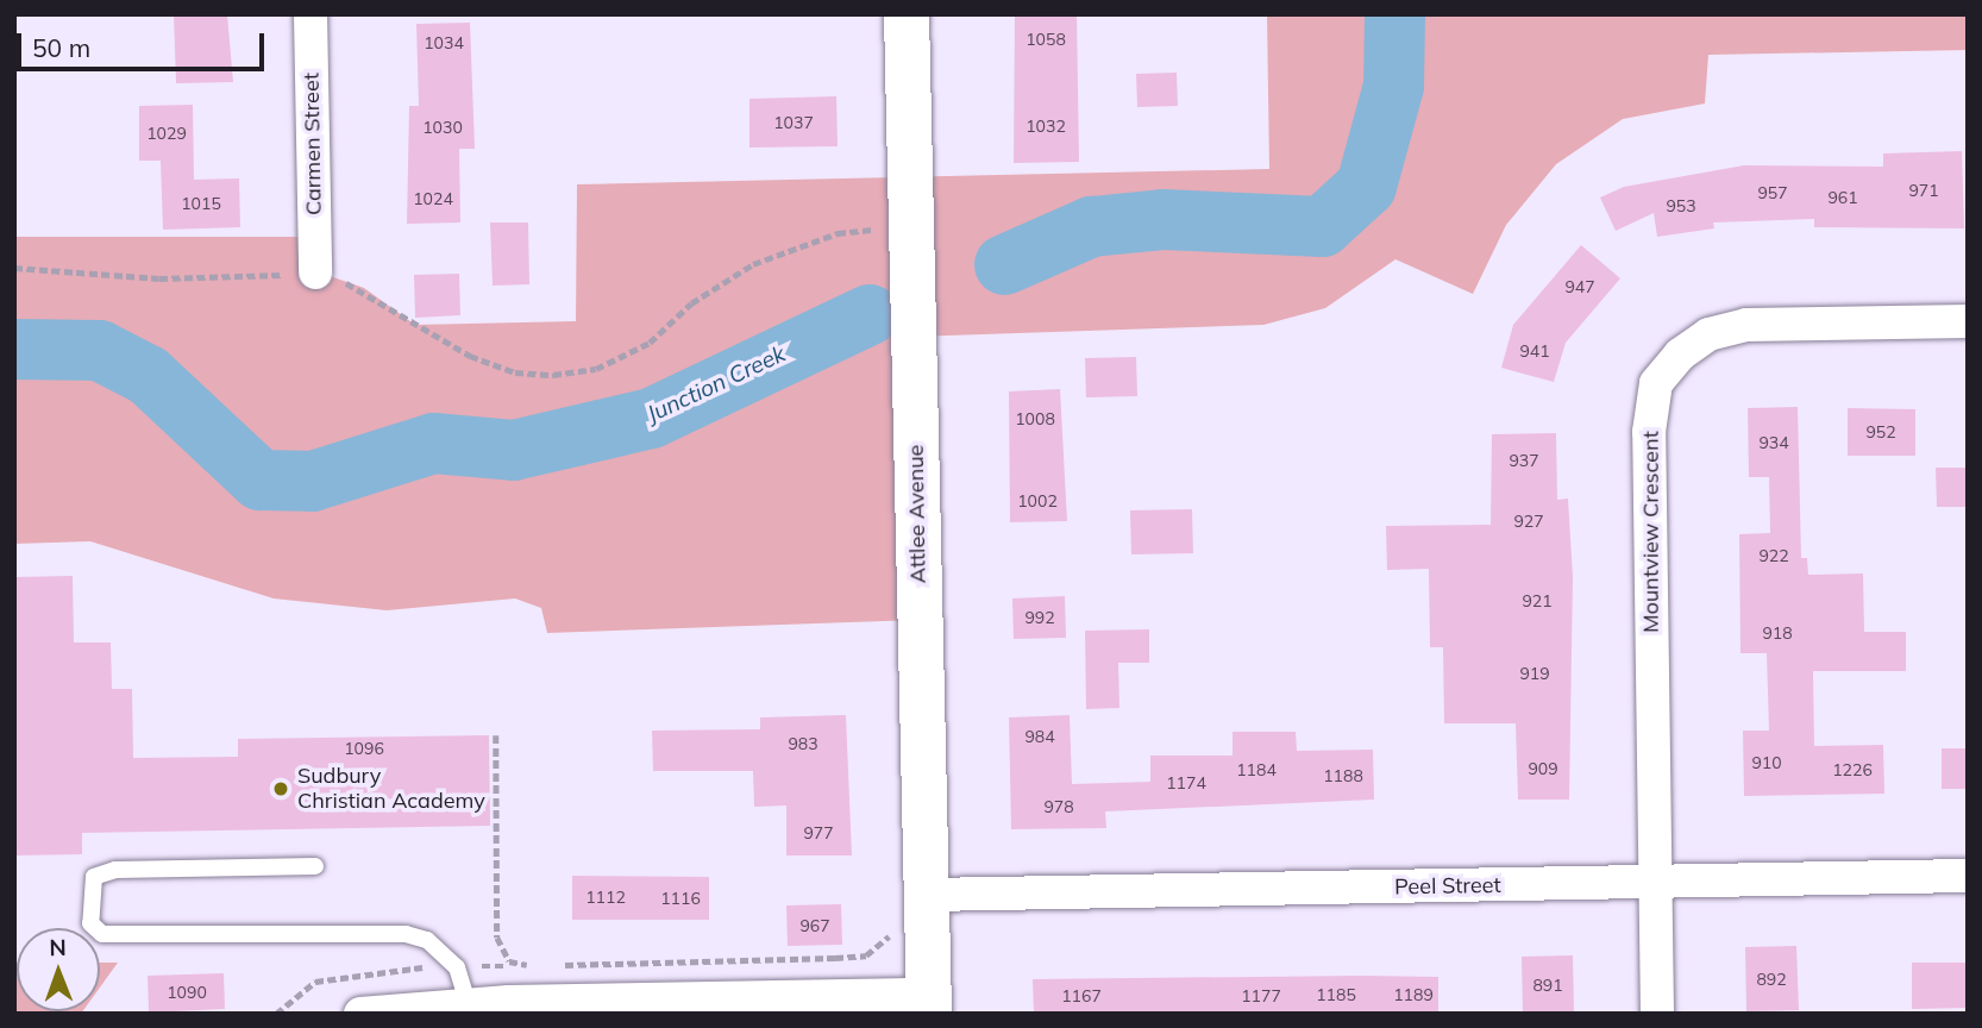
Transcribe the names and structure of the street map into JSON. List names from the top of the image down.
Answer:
{
  "streets": {
    "street": [
      "Carmen Street",
      "Attlee Avenue",
      "Mountview Crescent",
      "Peel Street"
    ]
  },
  "crossings": [
    ["Attlee Avenue", "Peel Street"],
    ["Mountview Crescent", "Peel Street"]
  ],
  "water": ["Junction Creek"],
  "places": ["Sudbury Christian Academy"],
  "house_numbers": [
    "1058",
    "1034",
    "1037",
    "1032",
    "1030",
    "1029",
    "971",
    "957",
    "961",
    "1024",
    "1015",
    "953",
    "947",
    "941",
    "1008",
    "952",
    "934",
    "937",
    "1002",
    "927",
    "922",
    "921",
    "992",
    "918",
    "919",
    "984",
    "983",
    "1096",
    "910",
    "909",
    "1184",
    "1226",
    "1188",
    "1174",
    "978",
    "977",
    "1112",
    "1116",
    "967",
    "892",
    "891",
    "1090",
    "1185",
    "1189",
    "1167",
    "1177"
  ],
  "scale_bar": "50 m",
  "north": "top"
}
